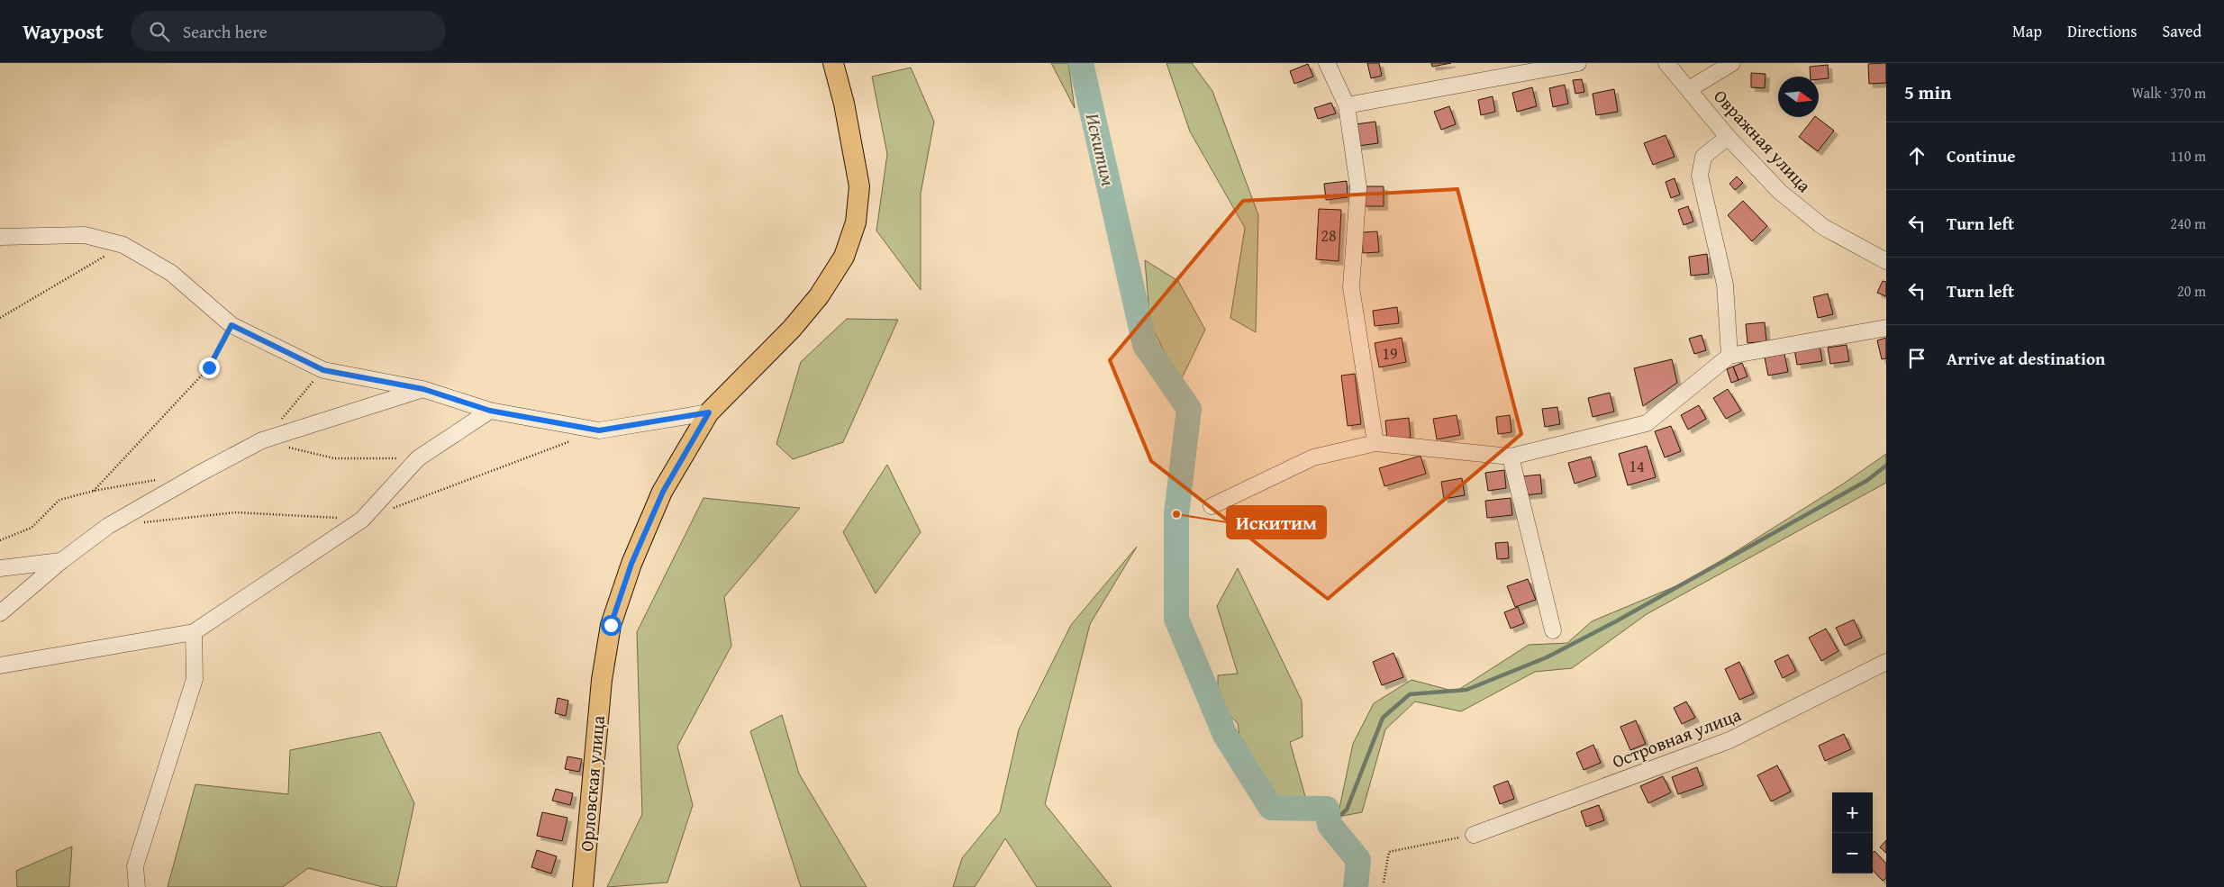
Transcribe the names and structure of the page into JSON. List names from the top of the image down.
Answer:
{
  "streets": {
    "main road": ["Орловская улица"],
    "street": ["Овражная улица", "Островная улица"]
  },
  "water": ["Искитим"],
  "places": ["Искитим"],
  "house_numbers": ["28", "19", "14"],
  "north": "right",
  "page": {
    "header": "Waypost",
    "search": "Search here",
    "nav": ["Map", "Directions", "Saved"],
    "heading": ["5 min", "Walk · 370 m"],
    "list": [
      ["Continue", "110 m"],
      ["Turn left", "240 m"],
      ["Turn left", "20 m"],
      "Arrive at destination"
    ],
    "map_buttons": ["+", "−"]
  }
}
